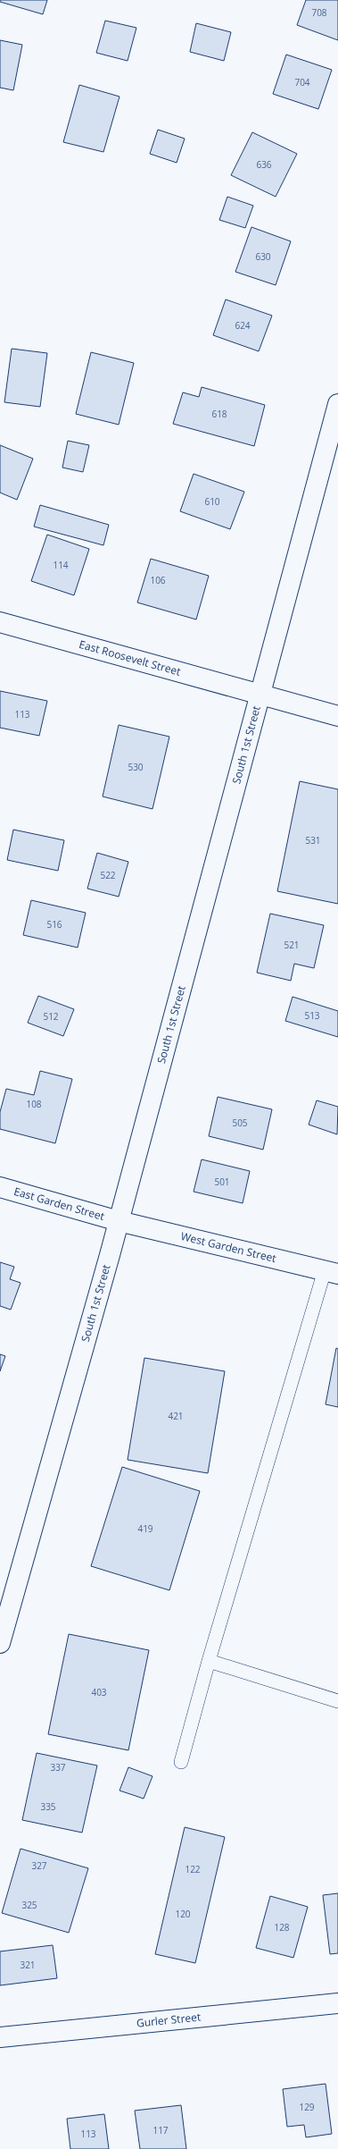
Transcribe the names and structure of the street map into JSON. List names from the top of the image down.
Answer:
{
  "streets": {
    "street": [
      "East Roosevelt Street",
      "South 1st Street",
      "East Garden Street",
      "West Garden Street",
      "Gurler Street"
    ]
  },
  "crossings": [
    ["East Roosevelt Street", "South 1st Street"],
    ["South 1st Street", "East Garden Street"],
    ["South 1st Street", "West Garden Street"],
    ["East Garden Street", "West Garden Street"]
  ],
  "house_numbers": [
    "708",
    "704",
    "636",
    "630",
    "624",
    "618",
    "610",
    "114",
    "106",
    "113",
    "530",
    "531",
    "522",
    "516",
    "521",
    "513",
    "512",
    "108",
    "505",
    "501",
    "421",
    "419",
    "403",
    "337",
    "335",
    "327",
    "122",
    "325",
    "120",
    "128",
    "321",
    "129",
    "117",
    "113"
  ]
}
